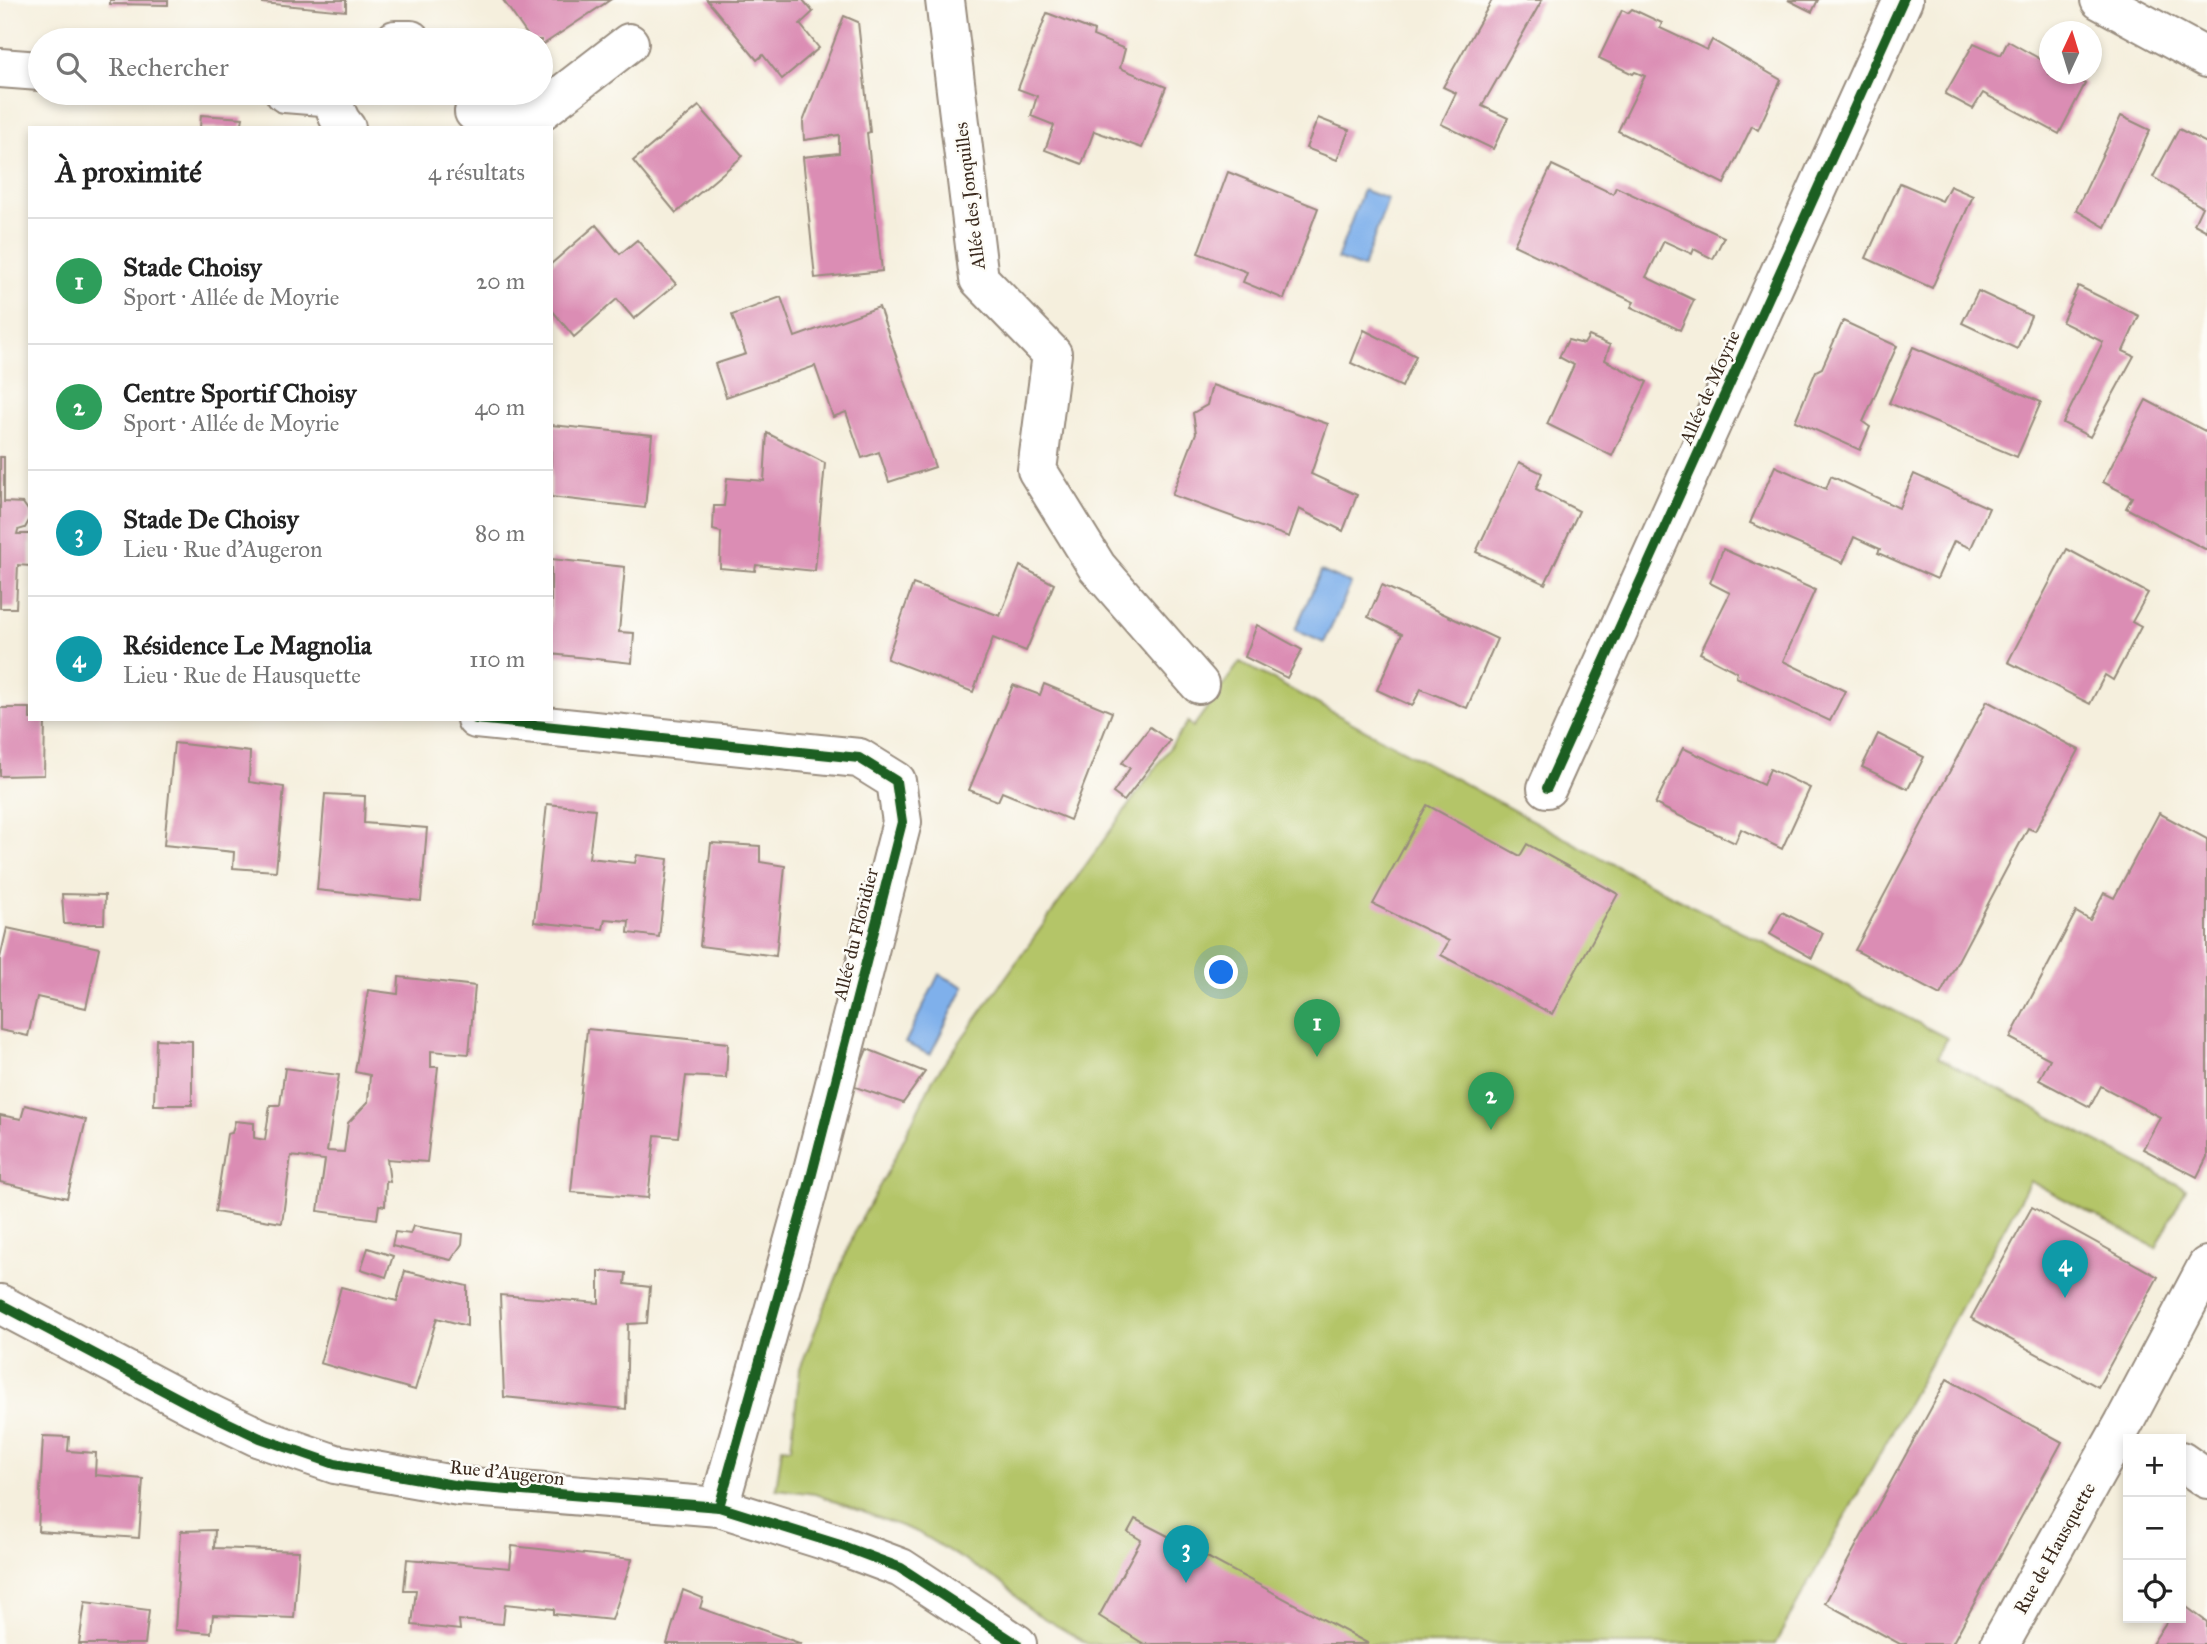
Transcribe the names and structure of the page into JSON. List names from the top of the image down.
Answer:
{
  "streets": {
    "street": [
      "Allée des Jonquilles",
      "Allée de Moyrie",
      "Allée du Floridier",
      "Rue d'Augeron",
      "Rue de Hausquette"
    ]
  },
  "crossings": [
    ["Allée du Floridier", "Rue d'Augeron"]
  ],
  "north": "top",
  "page": {
    "search": "Rechercher",
    "heading": ["À proximité", "4 résultats"],
    "list": [
      {
        "mark": "1",
        "name": "Stade Choisy",
        "note": "Sport · Allée de Moyrie",
        "value": "20 m"
      },
      {
        "mark": "2",
        "name": "Centre Sportif Choisy",
        "note": "Sport · Allée de Moyrie",
        "value": "40 m"
      },
      {
        "mark": "3",
        "name": "Stade De Choisy",
        "note": "Lieu · Rue d'Augeron",
        "value": "80 m"
      },
      {
        "mark": "4",
        "name": "Résidence Le Magnolia",
        "note": "Lieu · Rue de Hausquette",
        "value": "110 m"
      }
    ],
    "pins": [
      "1",
      "2",
      "4",
      "3"
    ],
    "map_buttons": ["+", "−"]
  }
}
